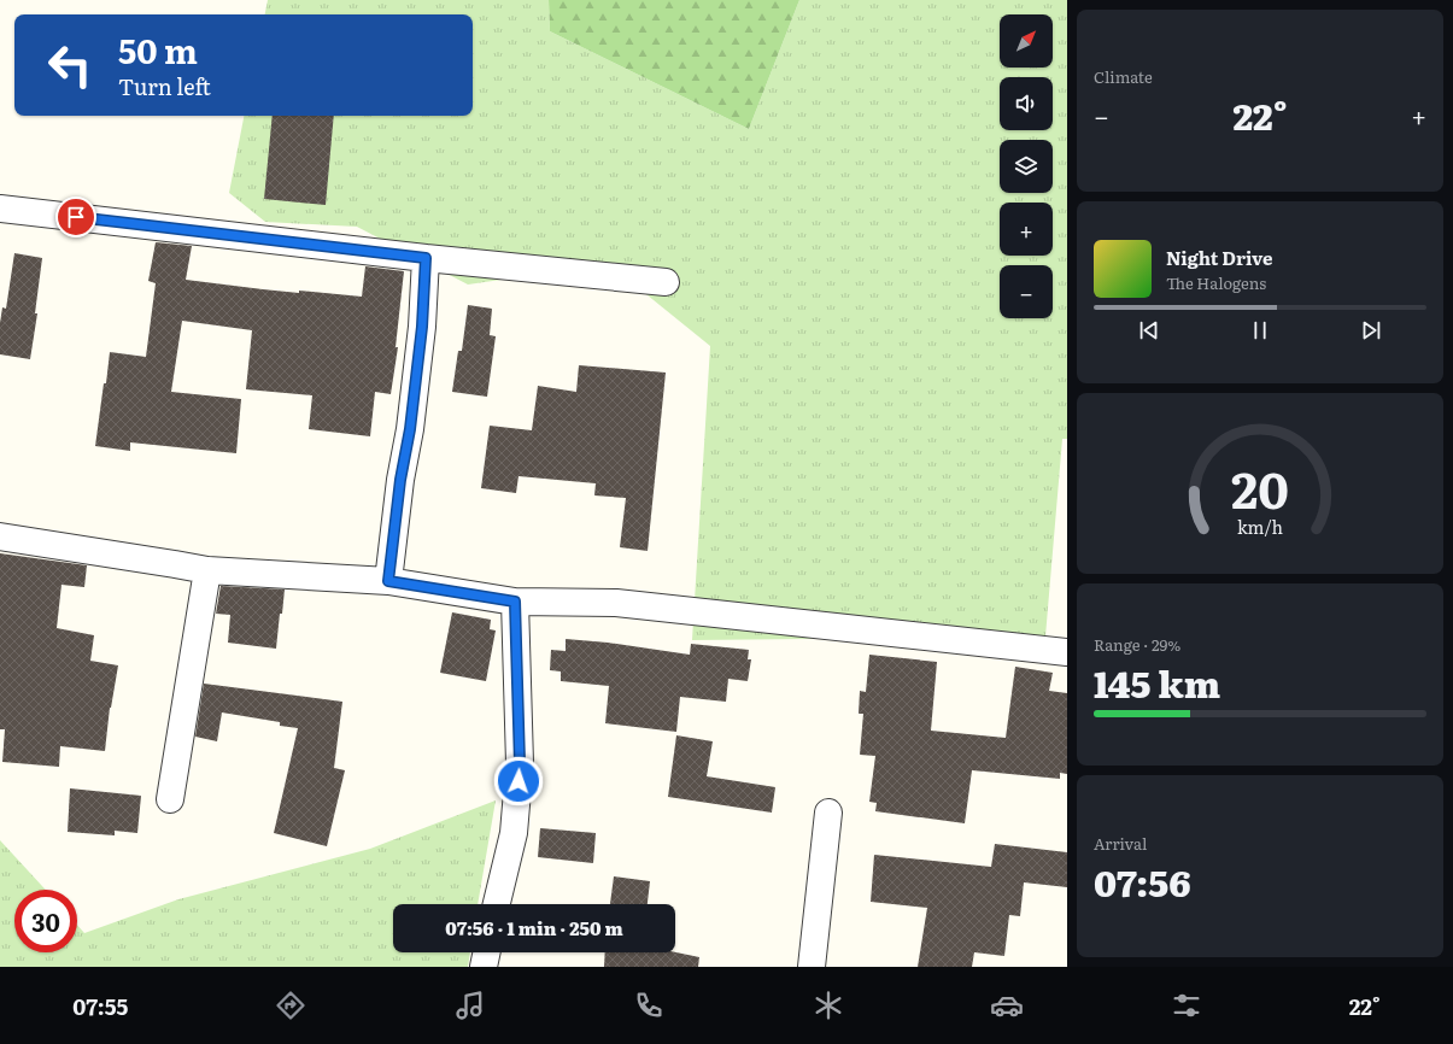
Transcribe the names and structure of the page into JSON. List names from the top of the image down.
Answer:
{
  "north": "top right",
  "page": {
    "tile": [
      "Climate",
      ["Range · 29%", "145 km"],
      ["Arrival", "07:56"]
    ],
    "map_buttons": ["+", "−"],
    "turn": ["50 m", "Turn left"],
    "heat": ["−", "22°", "+"],
    "song": ["Night Drive", "The Halogens"],
    "limit": "30",
    "trip": "07:56 · 1 min · 250 m",
    "tabs": ["07:55", "22°"],
    "gauge": ["20", "km/h"]
  }
}
